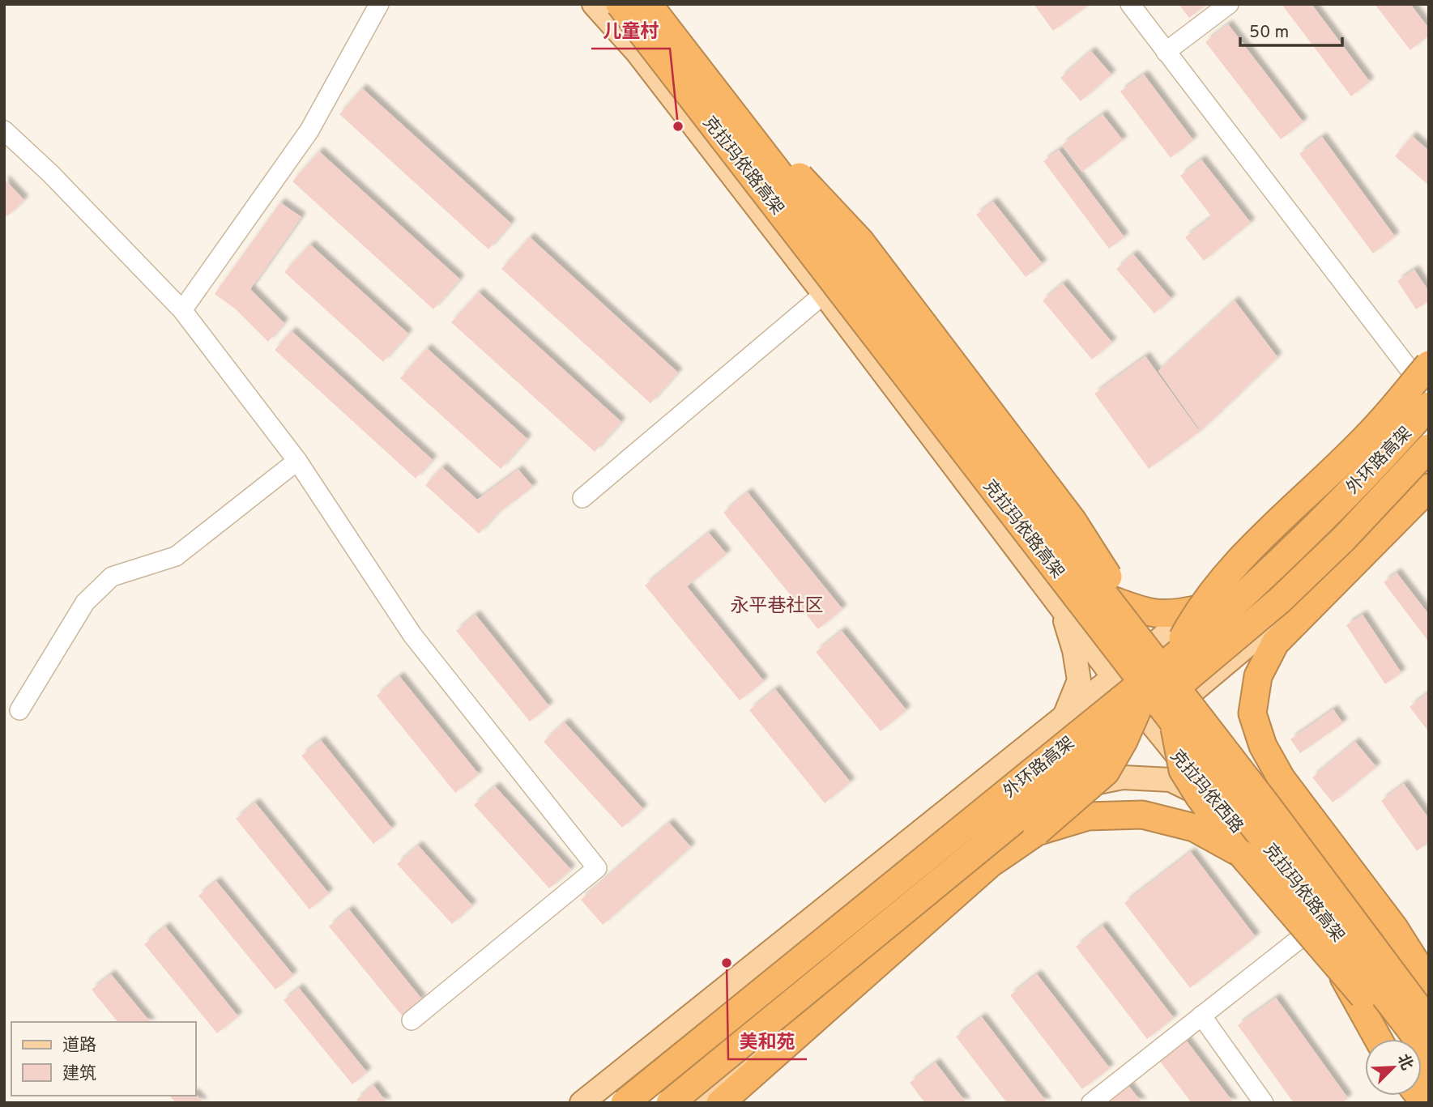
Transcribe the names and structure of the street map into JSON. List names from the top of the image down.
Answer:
{
  "streets": {
    "highway": ["克拉玛依路高架", "外环路高架"],
    "main road": ["克拉玛依西路"]
  },
  "districts": ["永平巷社区"],
  "places": ["儿童村", "美和苑"],
  "legend": ["道路", "建筑"],
  "scale_bar": "50 m",
  "north": "top right"
}
